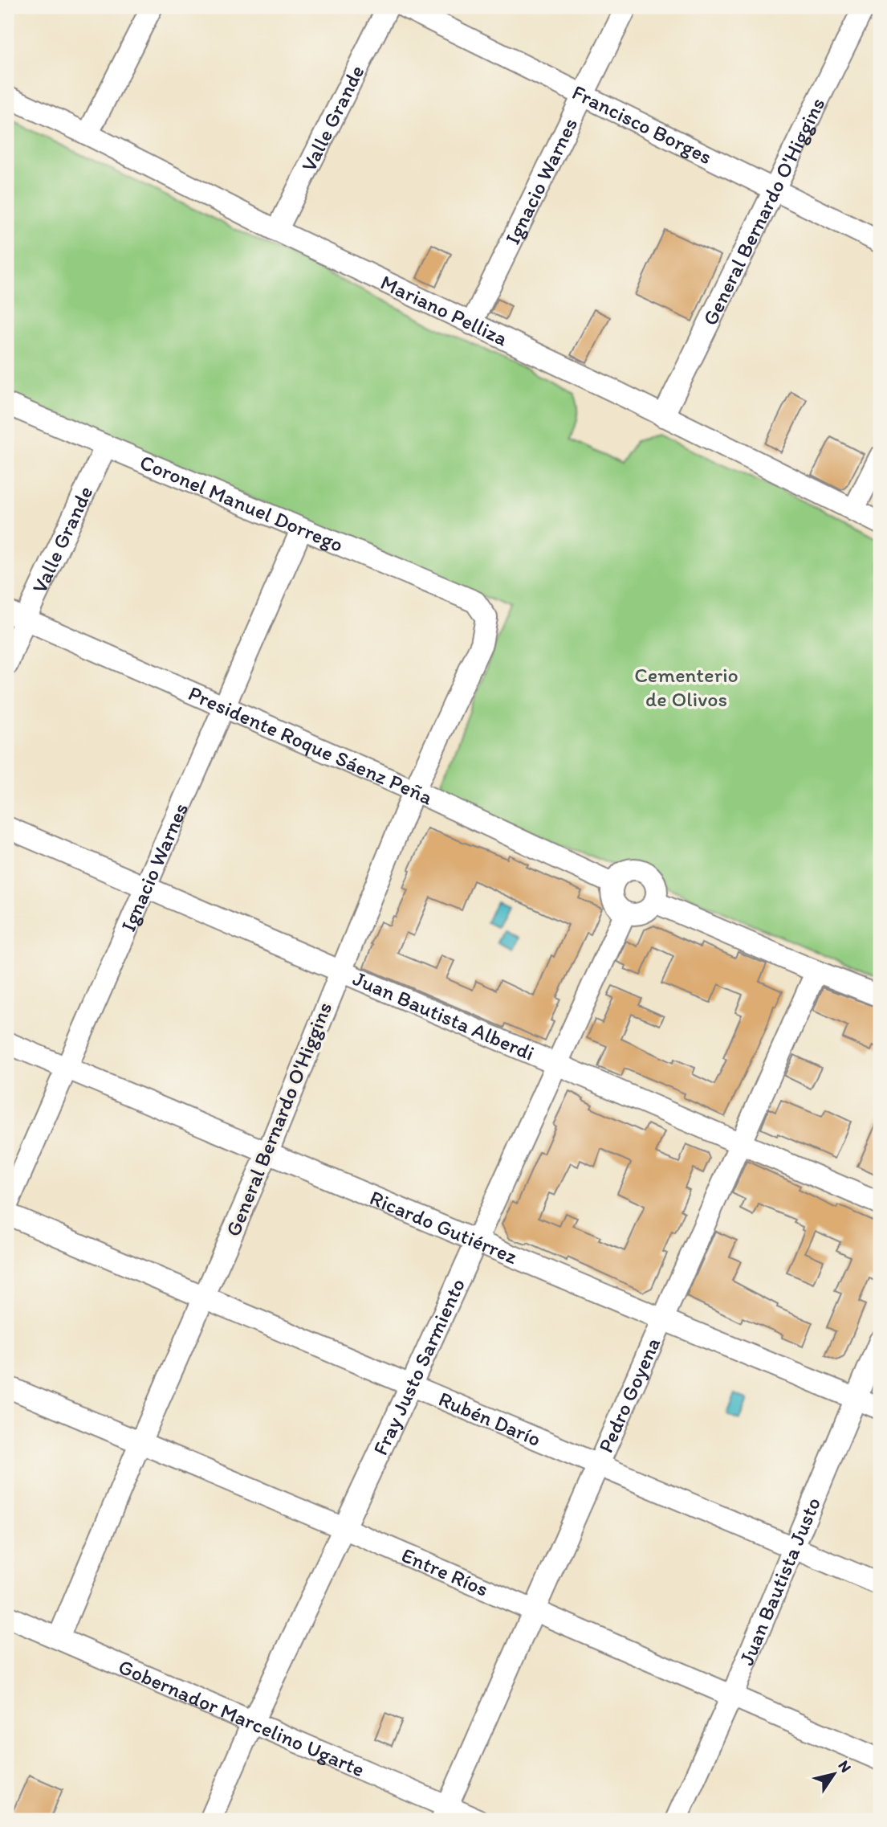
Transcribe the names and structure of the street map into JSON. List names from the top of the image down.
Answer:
{
  "streets": {
    "street": [
      "Valle Grande",
      "Francisco Borges",
      "Ignacio Warnes",
      "General Bernardo O'Higgins",
      "Mariano Pelliza",
      "Coronel Manuel Dorrego",
      "Presidente Roque Sáenz Peña",
      "Juan Bautista Alberdi",
      "Ricardo Gutiérrez",
      "Fray Justo Sarmiento",
      "Pedro Goyena",
      "Rubén Darío",
      "Entre Ríos",
      "Juan Bautista Justo",
      "Gobernador Marcelino Ugarte"
    ]
  },
  "crossings": [
    ["Valle Grande", "Mariano Pelliza"],
    ["Valle Grande", "Coronel Manuel Dorrego"],
    ["Valle Grande", "Presidente Roque Sáenz Peña"],
    ["Francisco Borges", "Ignacio Warnes"],
    ["Francisco Borges", "General Bernardo O'Higgins"],
    ["Ignacio Warnes", "Mariano Pelliza"],
    ["Ignacio Warnes", "Coronel Manuel Dorrego"],
    ["Ignacio Warnes", "Presidente Roque Sáenz Peña"],
    ["Ignacio Warnes", "Juan Bautista Alberdi"],
    ["Ignacio Warnes", "Ricardo Gutiérrez"],
    ["General Bernardo O'Higgins", "Mariano Pelliza"],
    ["General Bernardo O'Higgins", "Coronel Manuel Dorrego"],
    ["General Bernardo O'Higgins", "Presidente Roque Sáenz Peña"],
    ["General Bernardo O'Higgins", "Juan Bautista Alberdi"],
    ["General Bernardo O'Higgins", "Ricardo Gutiérrez"],
    ["General Bernardo O'Higgins", "Rubén Darío"],
    ["General Bernardo O'Higgins", "Entre Ríos"],
    ["General Bernardo O'Higgins", "Gobernador Marcelino Ugarte"],
    ["Presidente Roque Sáenz Peña", "Fray Justo Sarmiento"],
    ["Juan Bautista Alberdi", "Fray Justo Sarmiento"],
    ["Juan Bautista Alberdi", "Pedro Goyena"],
    ["Ricardo Gutiérrez", "Fray Justo Sarmiento"],
    ["Ricardo Gutiérrez", "Pedro Goyena"],
    ["Ricardo Gutiérrez", "Juan Bautista Justo"],
    ["Fray Justo Sarmiento", "Rubén Darío"],
    ["Fray Justo Sarmiento", "Entre Ríos"],
    ["Fray Justo Sarmiento", "Gobernador Marcelino Ugarte"],
    ["Pedro Goyena", "Rubén Darío"],
    ["Pedro Goyena", "Entre Ríos"],
    ["Pedro Goyena", "Gobernador Marcelino Ugarte"],
    ["Rubén Darío", "Juan Bautista Justo"],
    ["Entre Ríos", "Juan Bautista Justo"]
  ],
  "parks": ["Cementerio de Olivos"],
  "north": "top right"
}
